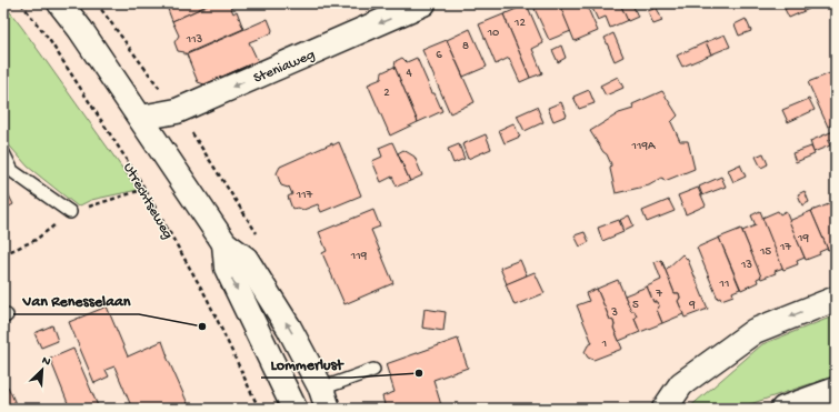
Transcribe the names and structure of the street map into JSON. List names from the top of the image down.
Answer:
{
  "streets": {
    "main road": ["Steniaweg"],
    "path": ["Utrechtseweg"]
  },
  "one_way": ["Steniaweg"],
  "places": ["Van Renesselaan", "Lommerlust"],
  "house_numbers": [
    "12",
    "10",
    "113",
    "8",
    "6",
    "4",
    "2",
    "119A",
    "117",
    "19",
    "17",
    "15",
    "119",
    "13",
    "11",
    "7",
    "5",
    "9",
    "3",
    "1"
  ],
  "north": "top right"
}
